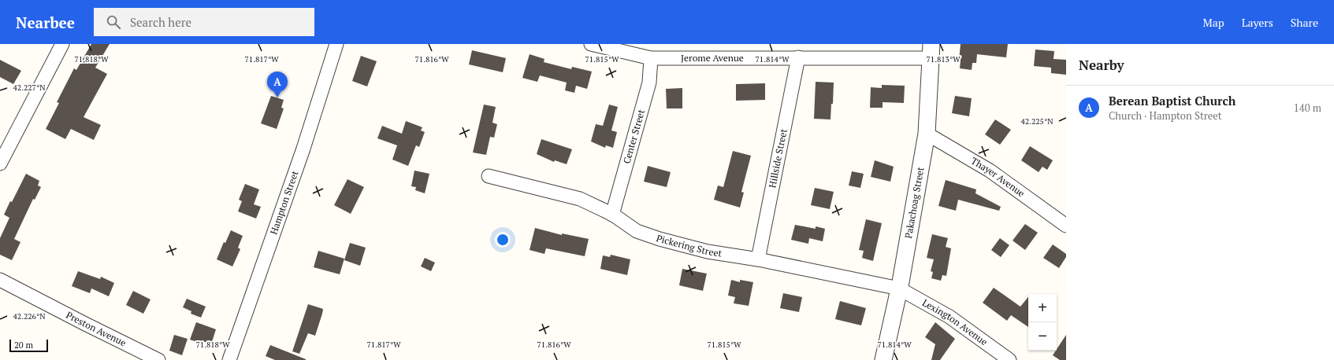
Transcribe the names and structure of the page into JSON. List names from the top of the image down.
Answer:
{
  "streets": {
    "street": [
      "Jerome Avenue",
      "Center Street",
      "Hillside Street",
      "Thayer Avenue",
      "Hampton Street",
      "Pakachoag Street",
      "Pickering Street",
      "Lexington Avenue",
      "Preston Avenue"
    ]
  },
  "crossings": [
    ["Jerome Avenue", "Center Street"],
    ["Jerome Avenue", "Hillside Street"],
    ["Jerome Avenue", "Pakachoag Street"],
    ["Center Street", "Pickering Street"],
    ["Hillside Street", "Pickering Street"],
    ["Thayer Avenue", "Pakachoag Street"],
    ["Pakachoag Street", "Pickering Street"],
    ["Pakachoag Street", "Lexington Avenue"],
    ["Pickering Street", "Lexington Avenue"]
  ],
  "scale_bar": "20 m",
  "page": {
    "header": "Nearbee",
    "search": "Search here",
    "nav": ["Map", "Layers", "Share"],
    "heading": "Nearby",
    "pins": "A",
    "list": [
      {
        "mark": "A",
        "name": "Berean Baptist Church",
        "note": "Church · Hampton Street",
        "value": "140 m"
      }
    ],
    "map_buttons": ["+", "−"],
    "scale": "20 m"
  },
  "coordinates": [
    "71.816°W",
    "71.814°W",
    "71.818°W",
    "71.817°W",
    "71.815°W",
    "71.813°W",
    "42.227°N",
    "42.225°N",
    "42.226°N"
  ]
}
